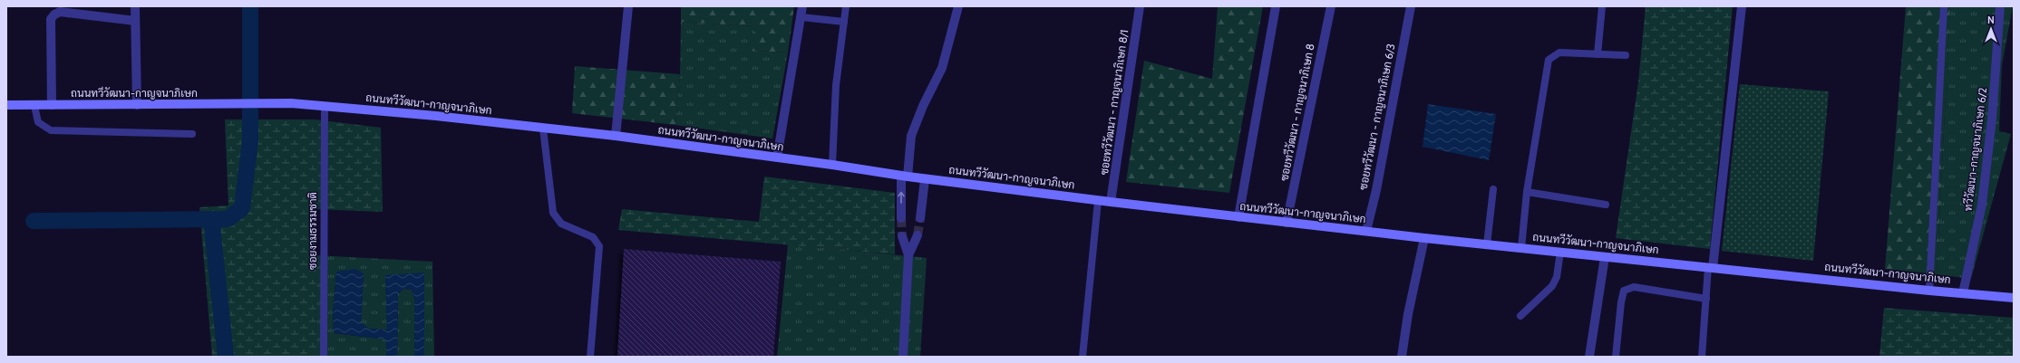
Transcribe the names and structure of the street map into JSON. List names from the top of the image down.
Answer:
{
  "streets": {
    "street": [
      "ถนนทวีวัฒนา-กาญจนาภิเษก",
      "ซอยทวีวัฒนา - กาญจนาภิเษก 8/1",
      "ซอยทวีวัฒนา - กาญจนาภิเษก 8",
      "ซอยทวีวัฒนา - กาญจนาภิเษก 6/3",
      "ทวีวัฒนา-กาญจนาภิเษก 6/2"
    ],
    "lane": ["ซอยงามธรรมชาติ"]
  },
  "crossings": [
    ["ถนนทวีวัฒนา-กาญจนาภิเษก", "ซอยทวีวัฒนา - กาญจนาภิเษก 8/1"],
    ["ถนนทวีวัฒนา-กาญจนาภิเษก", "ซอยทวีวัฒนา - กาญจนาภิเษก 8"],
    ["ถนนทวีวัฒนา-กาญจนาภิเษก", "ซอยทวีวัฒนา - กาญจนาภิเษก 6/3"],
    ["ถนนทวีวัฒนา-กาญจนาภิเษก", "ทวีวัฒนา-กาญจนาภิเษก 6/2"],
    ["ถนนทวีวัฒนา-กาญจนาภิเษก", "ซอยงามธรรมชาติ"]
  ],
  "north": "top"
}
